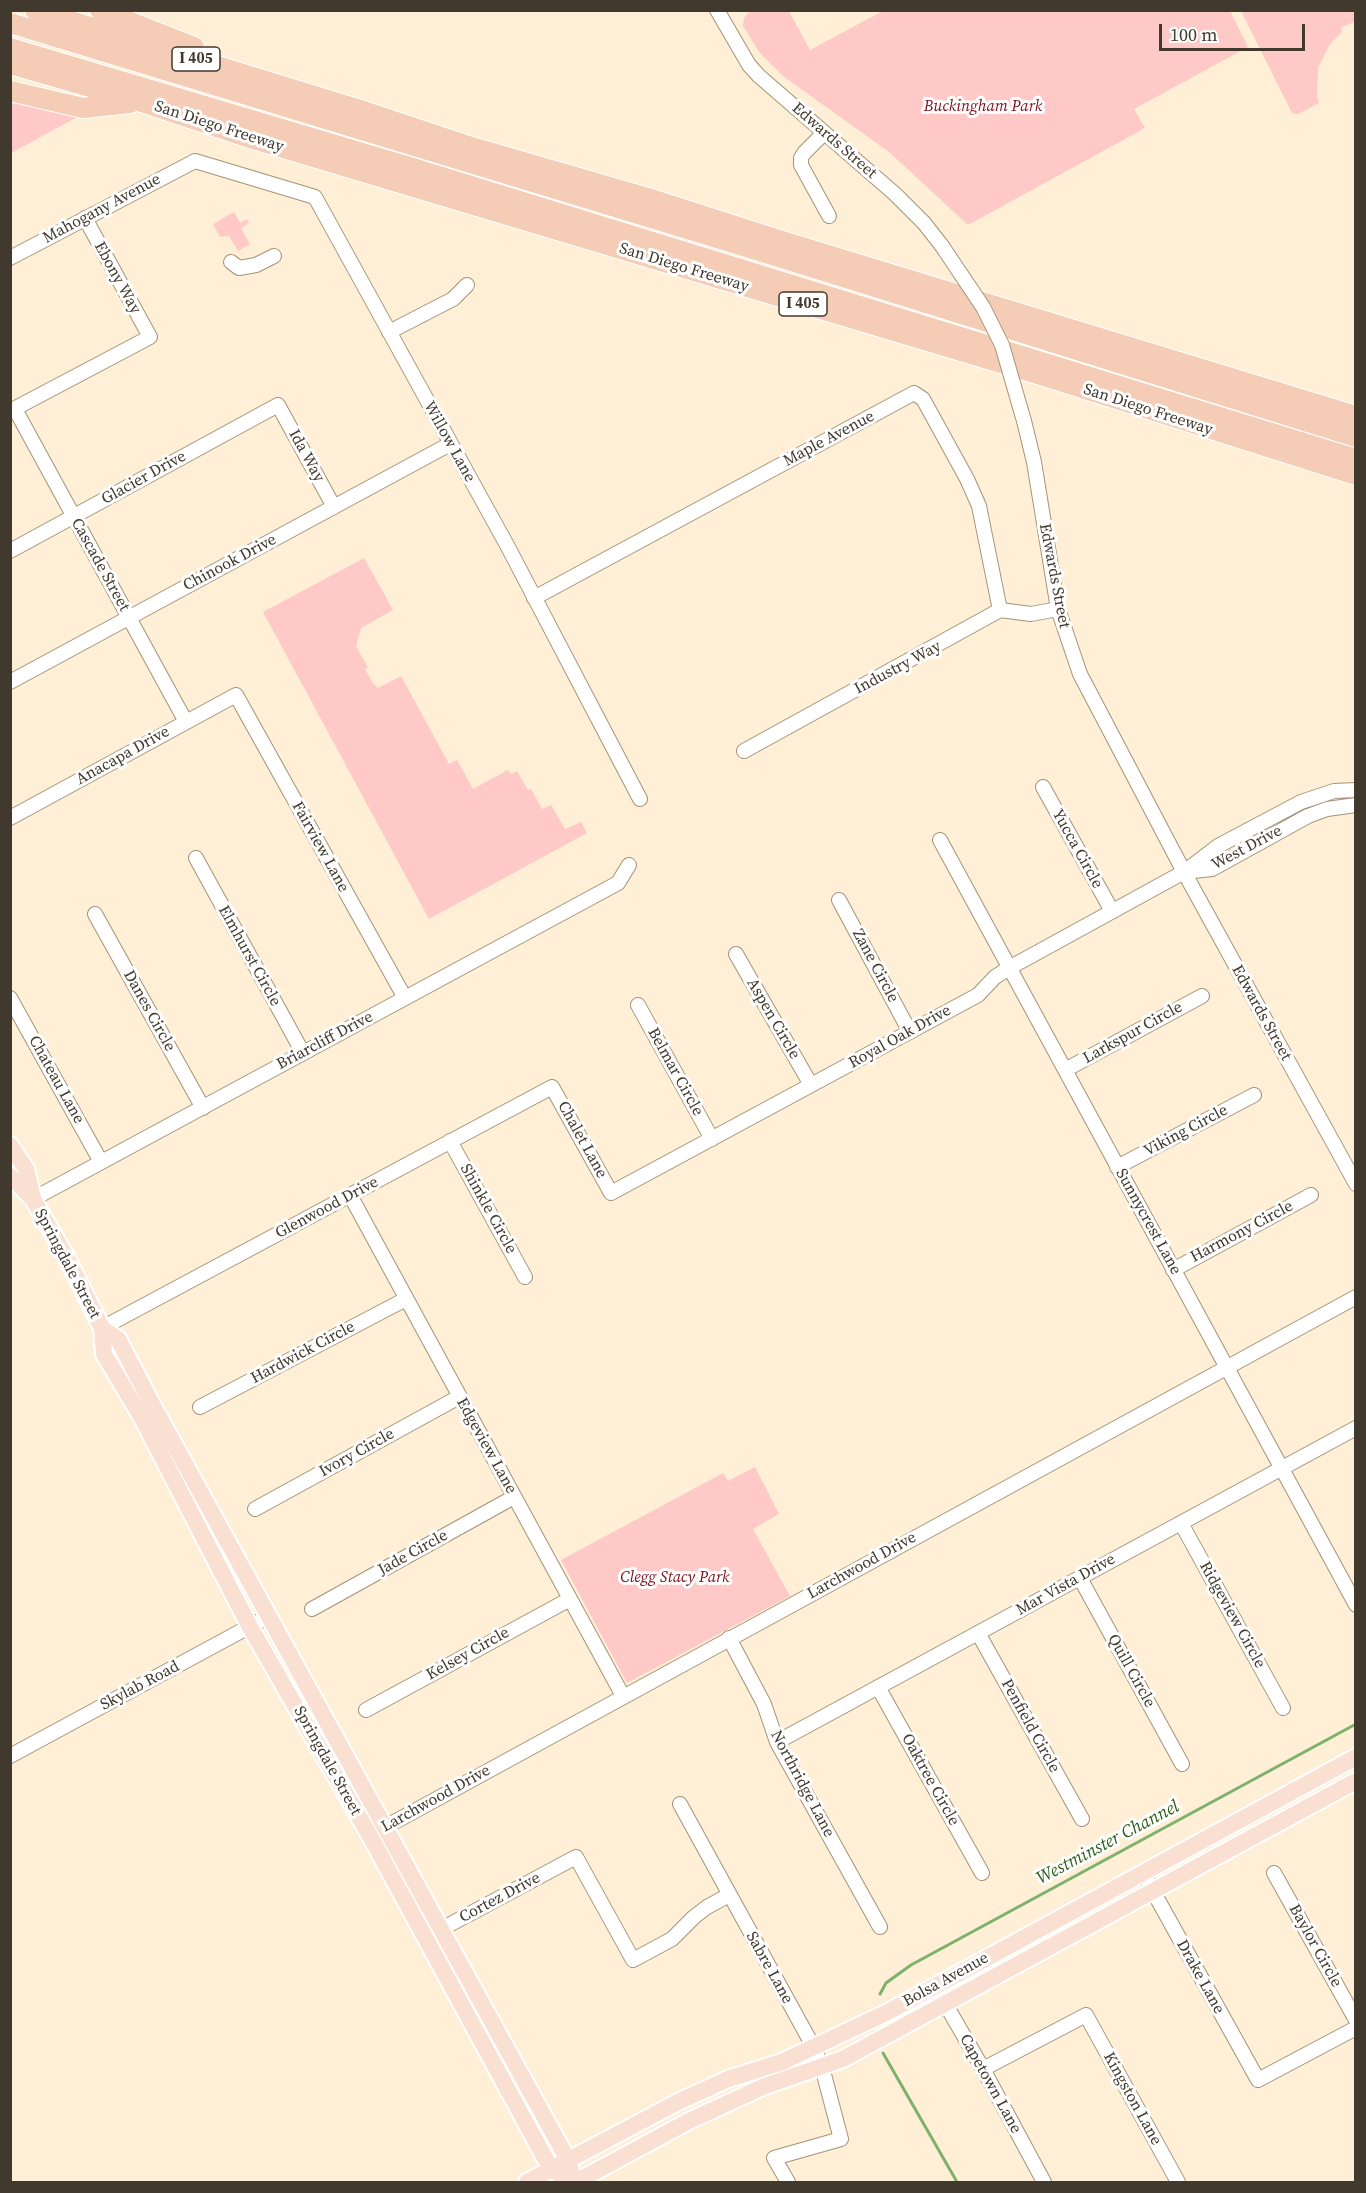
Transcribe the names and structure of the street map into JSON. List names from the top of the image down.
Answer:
{
  "streets": {
    "highway": ["I 405", "San Diego Freeway"],
    "main road": ["Springdale Street", "Bolsa Avenue"],
    "street": [
      "Edwards Street",
      "Mahogany Avenue",
      "Ebony Way",
      "Maple Avenue",
      "Willow Lane",
      "Ida Way",
      "Glacier Drive",
      "Chinook Drive",
      "Cascade Street",
      "Industry Way",
      "Anacapa Drive",
      "Fairview Lane",
      "West Drive",
      "Yucca Circle",
      "Elmhurst Circle",
      "Zane Circle",
      "Danes Circle",
      "Aspen Circle",
      "Larkspur Circle",
      "Royal Oak Drive",
      "Briarcliff Drive",
      "Belmar Circle",
      "Chateau Lane",
      "Viking Circle",
      "Chalet Lane",
      "Glenwood Drive",
      "Shinkle Circle",
      "Sunnycrest Lane",
      "Harmony Circle",
      "Hardwick Circle",
      "Edgeview Lane",
      "Ivory Circle",
      "Jade Circle",
      "Larchwood Drive",
      "Mar Vista Drive",
      "Ridgeview Circle",
      "Kelsey Circle",
      "Quill Circle",
      "Skylab Road",
      "Penfield Circle",
      "Oaktree Circle",
      "Northridge Lane",
      "Cortez Drive",
      "Baylor Circle",
      "Sabre Lane",
      "Drake Lane",
      "Capetown Lane",
      "Kingston Lane"
    ]
  },
  "crossings": [
    ["Edwards Street", "West Drive"],
    ["Edwards Street", "Royal Oak Drive"],
    ["Mahogany Avenue", "Ebony Way"],
    ["Mahogany Avenue", "Willow Lane"],
    ["Ebony Way", "Cascade Street"],
    ["Maple Avenue", "Willow Lane"],
    ["Maple Avenue", "Industry Way"],
    ["Willow Lane", "Chinook Drive"],
    ["Ida Way", "Glacier Drive"],
    ["Ida Way", "Chinook Drive"],
    ["Glacier Drive", "Cascade Street"],
    ["Chinook Drive", "Cascade Street"],
    ["Cascade Street", "Anacapa Drive"],
    ["Anacapa Drive", "Fairview Lane"],
    ["Fairview Lane", "Briarcliff Drive"],
    ["West Drive", "Royal Oak Drive"],
    ["Yucca Circle", "Royal Oak Drive"],
    ["Elmhurst Circle", "Briarcliff Drive"],
    ["Zane Circle", "Royal Oak Drive"],
    ["Danes Circle", "Briarcliff Drive"],
    ["Aspen Circle", "Royal Oak Drive"],
    ["Larkspur Circle", "Sunnycrest Lane"],
    ["Royal Oak Drive", "Belmar Circle"],
    ["Royal Oak Drive", "Chalet Lane"],
    ["Royal Oak Drive", "Sunnycrest Lane"],
    ["Briarcliff Drive", "Chateau Lane"],
    ["Briarcliff Drive", "Springdale Street"],
    ["Viking Circle", "Sunnycrest Lane"],
    ["Chalet Lane", "Glenwood Drive"],
    ["Glenwood Drive", "Shinkle Circle"],
    ["Glenwood Drive", "Springdale Street"],
    ["Glenwood Drive", "Edgeview Lane"],
    ["Sunnycrest Lane", "Harmony Circle"],
    ["Sunnycrest Lane", "Larchwood Drive"],
    ["Sunnycrest Lane", "Mar Vista Drive"],
    ["Springdale Street", "Larchwood Drive"],
    ["Springdale Street", "Skylab Road"],
    ["Springdale Street", "Cortez Drive"],
    ["Springdale Street", "Bolsa Avenue"],
    ["Hardwick Circle", "Edgeview Lane"],
    ["Edgeview Lane", "Ivory Circle"],
    ["Edgeview Lane", "Jade Circle"],
    ["Edgeview Lane", "Larchwood Drive"],
    ["Edgeview Lane", "Kelsey Circle"],
    ["Larchwood Drive", "Northridge Lane"],
    ["Mar Vista Drive", "Ridgeview Circle"],
    ["Mar Vista Drive", "Quill Circle"],
    ["Mar Vista Drive", "Penfield Circle"],
    ["Mar Vista Drive", "Oaktree Circle"],
    ["Mar Vista Drive", "Northridge Lane"],
    ["Cortez Drive", "Sabre Lane"],
    ["Sabre Lane", "Bolsa Avenue"],
    ["Drake Lane", "Bolsa Avenue"],
    ["Bolsa Avenue", "Capetown Lane"],
    ["Capetown Lane", "Kingston Lane"]
  ],
  "water": ["Westminster Channel"],
  "parks": ["Buckingham Park", "Clegg Stacy Park"],
  "scale_bar": "100 m"
}
